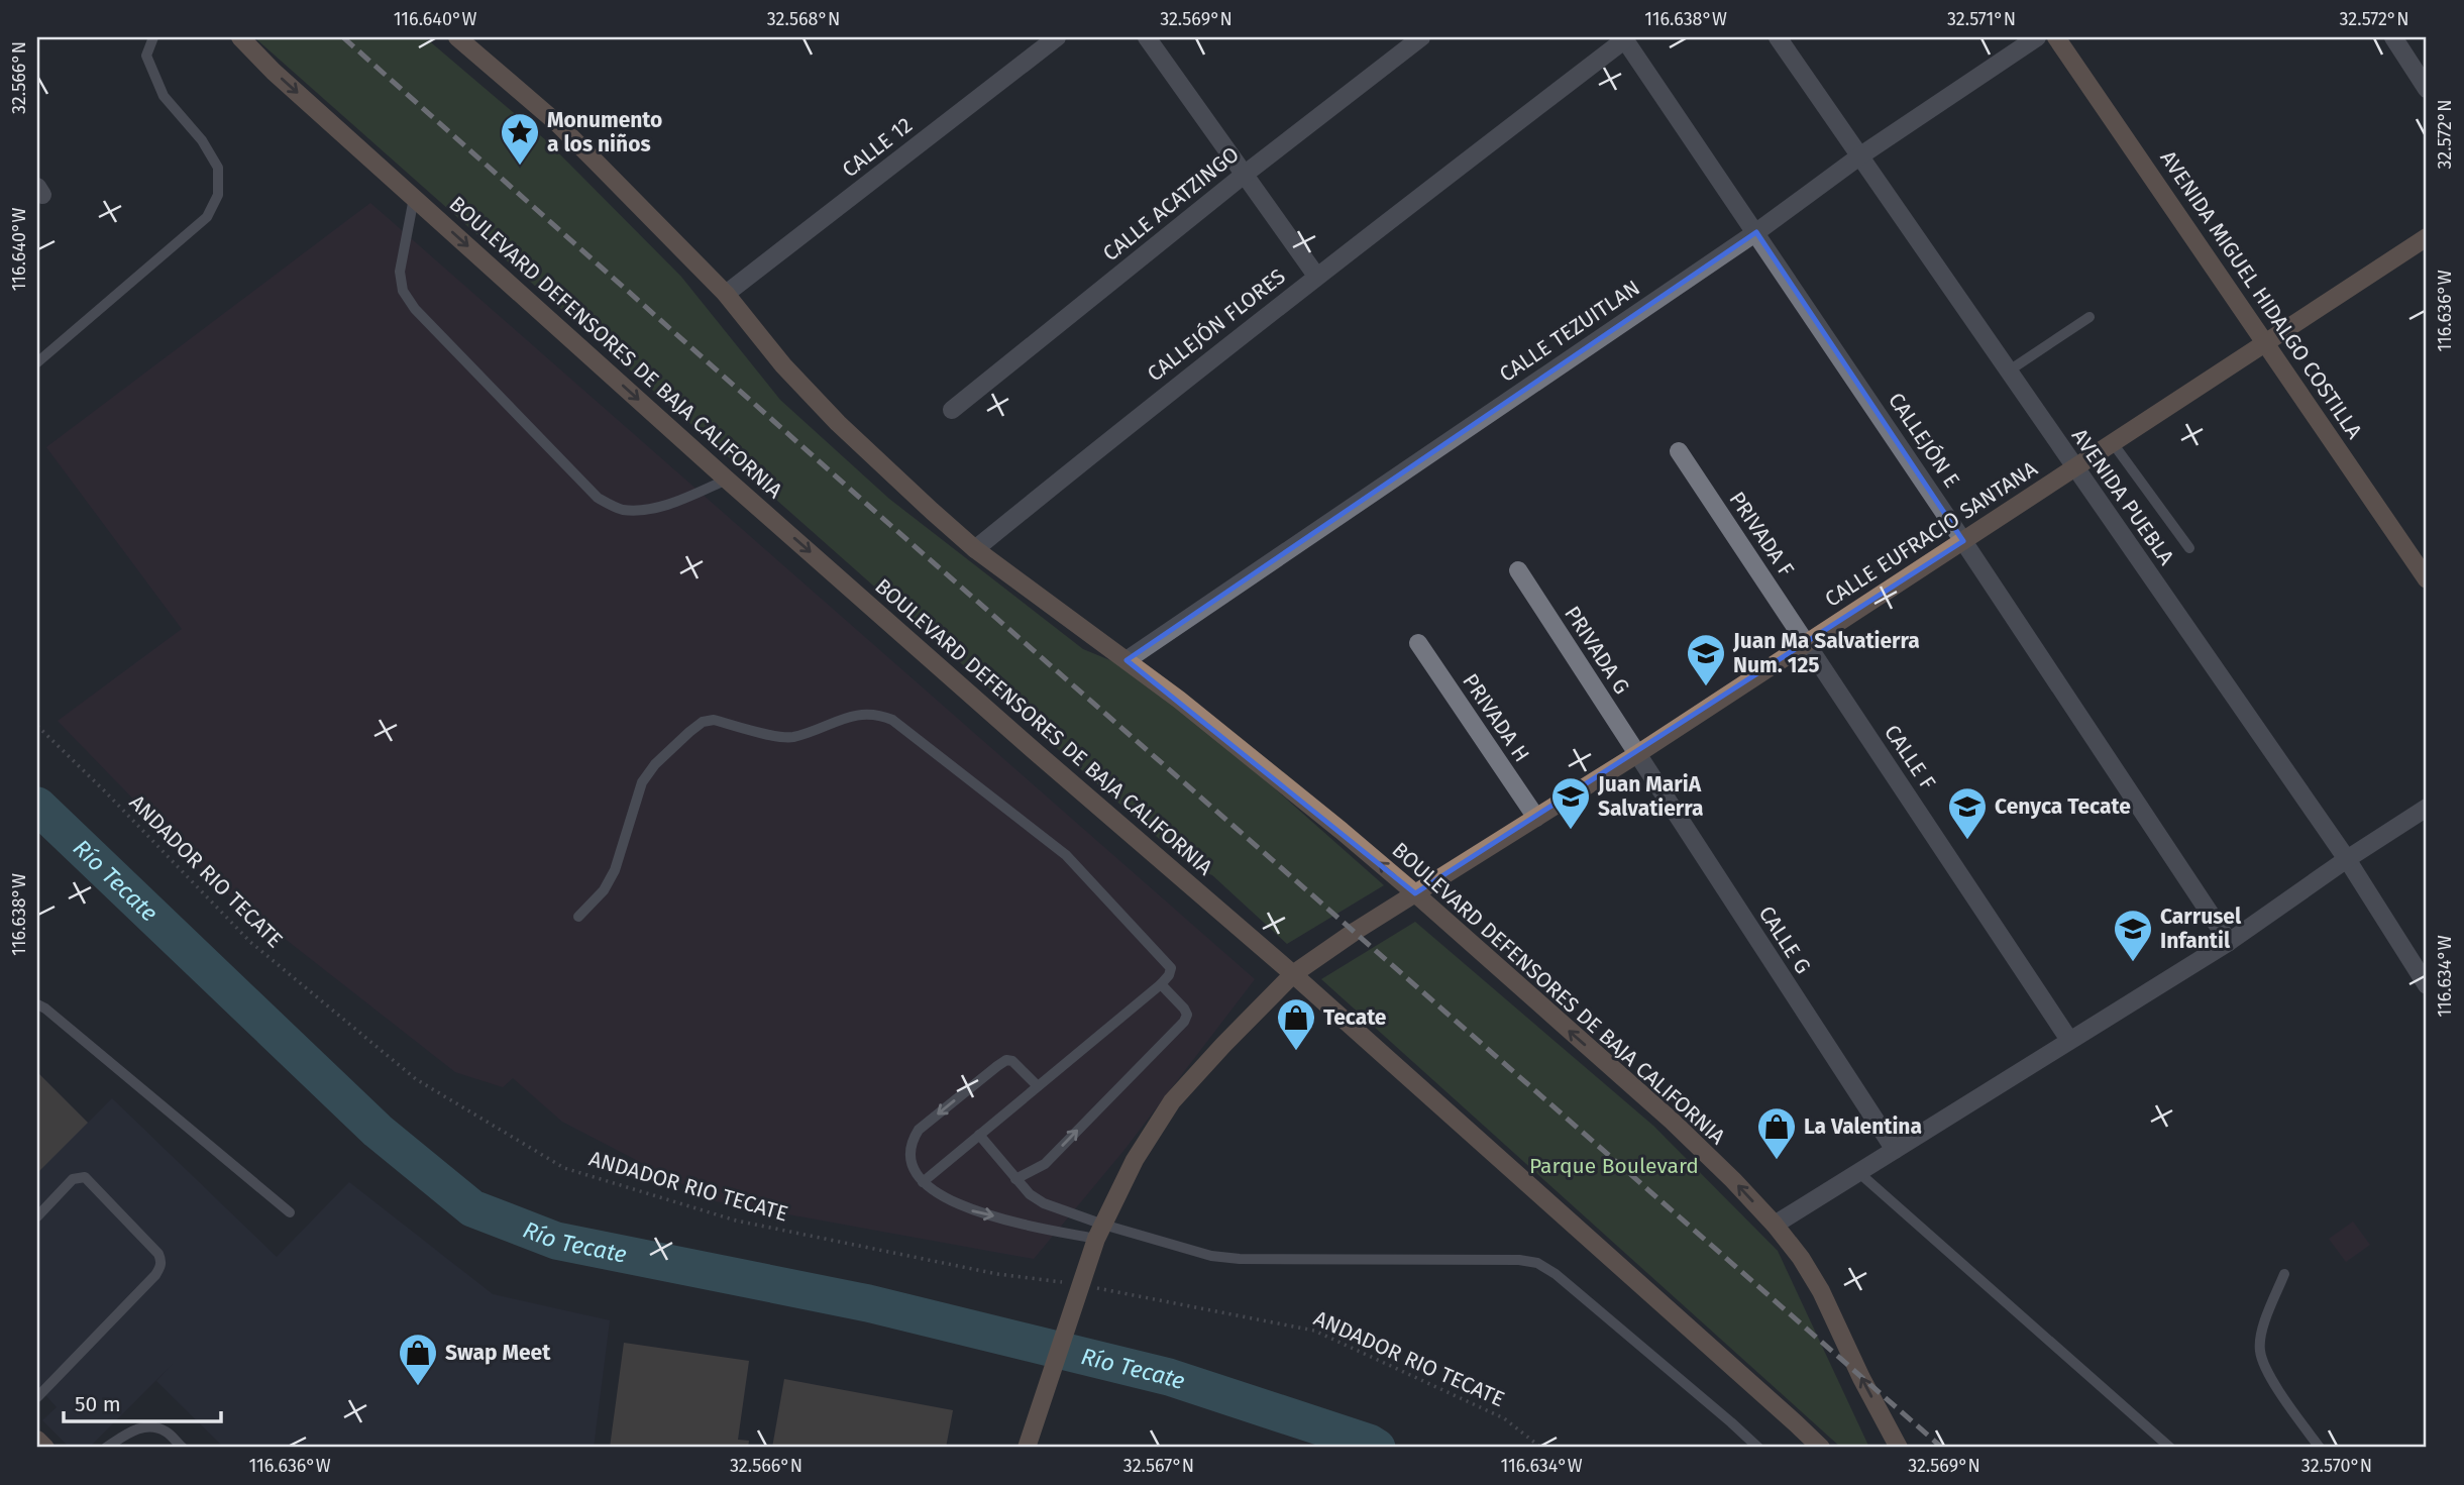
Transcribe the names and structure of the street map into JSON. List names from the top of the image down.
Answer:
{
  "streets": {
    "main road": ["AVENIDA MIGUEL HIDALGO COSTILLA", "BOULEVARD DEFENSORES DE BAJA CALIFORNIA", "CALLE EUFRACIO SANTANA"],
    "street": [
      "CALLE 12",
      "CALLE ACATZINGO",
      "CALLEJÓN FLORES",
      "CALLE TEZUITLAN",
      "CALLEJÓN E",
      "AVENIDA PUEBLA",
      "PRIVADA F",
      "PRIVADA G",
      "PRIVADA H",
      "CALLE F",
      "CALLE G"
    ],
    "path": ["ANDADOR RIO TECATE"]
  },
  "crossings": [
    ["CALLE 12", "BOULEVARD DEFENSORES DE BAJA CALIFORNIA"],
    ["AVENIDA MIGUEL HIDALGO COSTILLA", "CALLE EUFRACIO SANTANA"],
    ["CALLEJÓN FLORES", "BOULEVARD DEFENSORES DE BAJA CALIFORNIA"],
    ["CALLEJÓN FLORES", "CALLEJÓN E"],
    ["CALLE TEZUITLAN", "BOULEVARD DEFENSORES DE BAJA CALIFORNIA"],
    ["CALLE TEZUITLAN", "CALLEJÓN E"],
    ["CALLE TEZUITLAN", "AVENIDA PUEBLA"],
    ["BOULEVARD DEFENSORES DE BAJA CALIFORNIA", "CALLE EUFRACIO SANTANA"],
    ["CALLEJÓN E", "CALLE EUFRACIO SANTANA"],
    ["AVENIDA PUEBLA", "CALLE EUFRACIO SANTANA"],
    ["PRIVADA F", "CALLE EUFRACIO SANTANA"],
    ["PRIVADA F", "CALLE F"],
    ["CALLE EUFRACIO SANTANA", "PRIVADA G"],
    ["CALLE EUFRACIO SANTANA", "PRIVADA H"],
    ["CALLE EUFRACIO SANTANA", "CALLE F"],
    ["CALLE EUFRACIO SANTANA", "ANDADOR RIO TECATE"],
    ["CALLE EUFRACIO SANTANA", "CALLE G"],
    ["PRIVADA G", "CALLE G"]
  ],
  "water": ["Río Tecate"],
  "parks": ["Parque Boulevard"],
  "places": {
    "place": ["Monumento a los niños"],
    "school or university": [
      "Juan Ma Salvatierra Num. 125",
      "Juan MariA Salvatierra",
      "Cenyca Tecate",
      "Carrusel Infantil"
    ],
    "shop": ["Tecate", "La Valentina", "Swap Meet"]
  },
  "scale_bar": "50 m",
  "coordinates": [
    "116.640°W",
    "32.568°N",
    "32.569°N",
    "116.638°W",
    "32.571°N",
    "32.572°N",
    "32.566°N",
    "116.636°W",
    "116.634°W",
    "32.567°N",
    "32.570°N"
  ]
}
